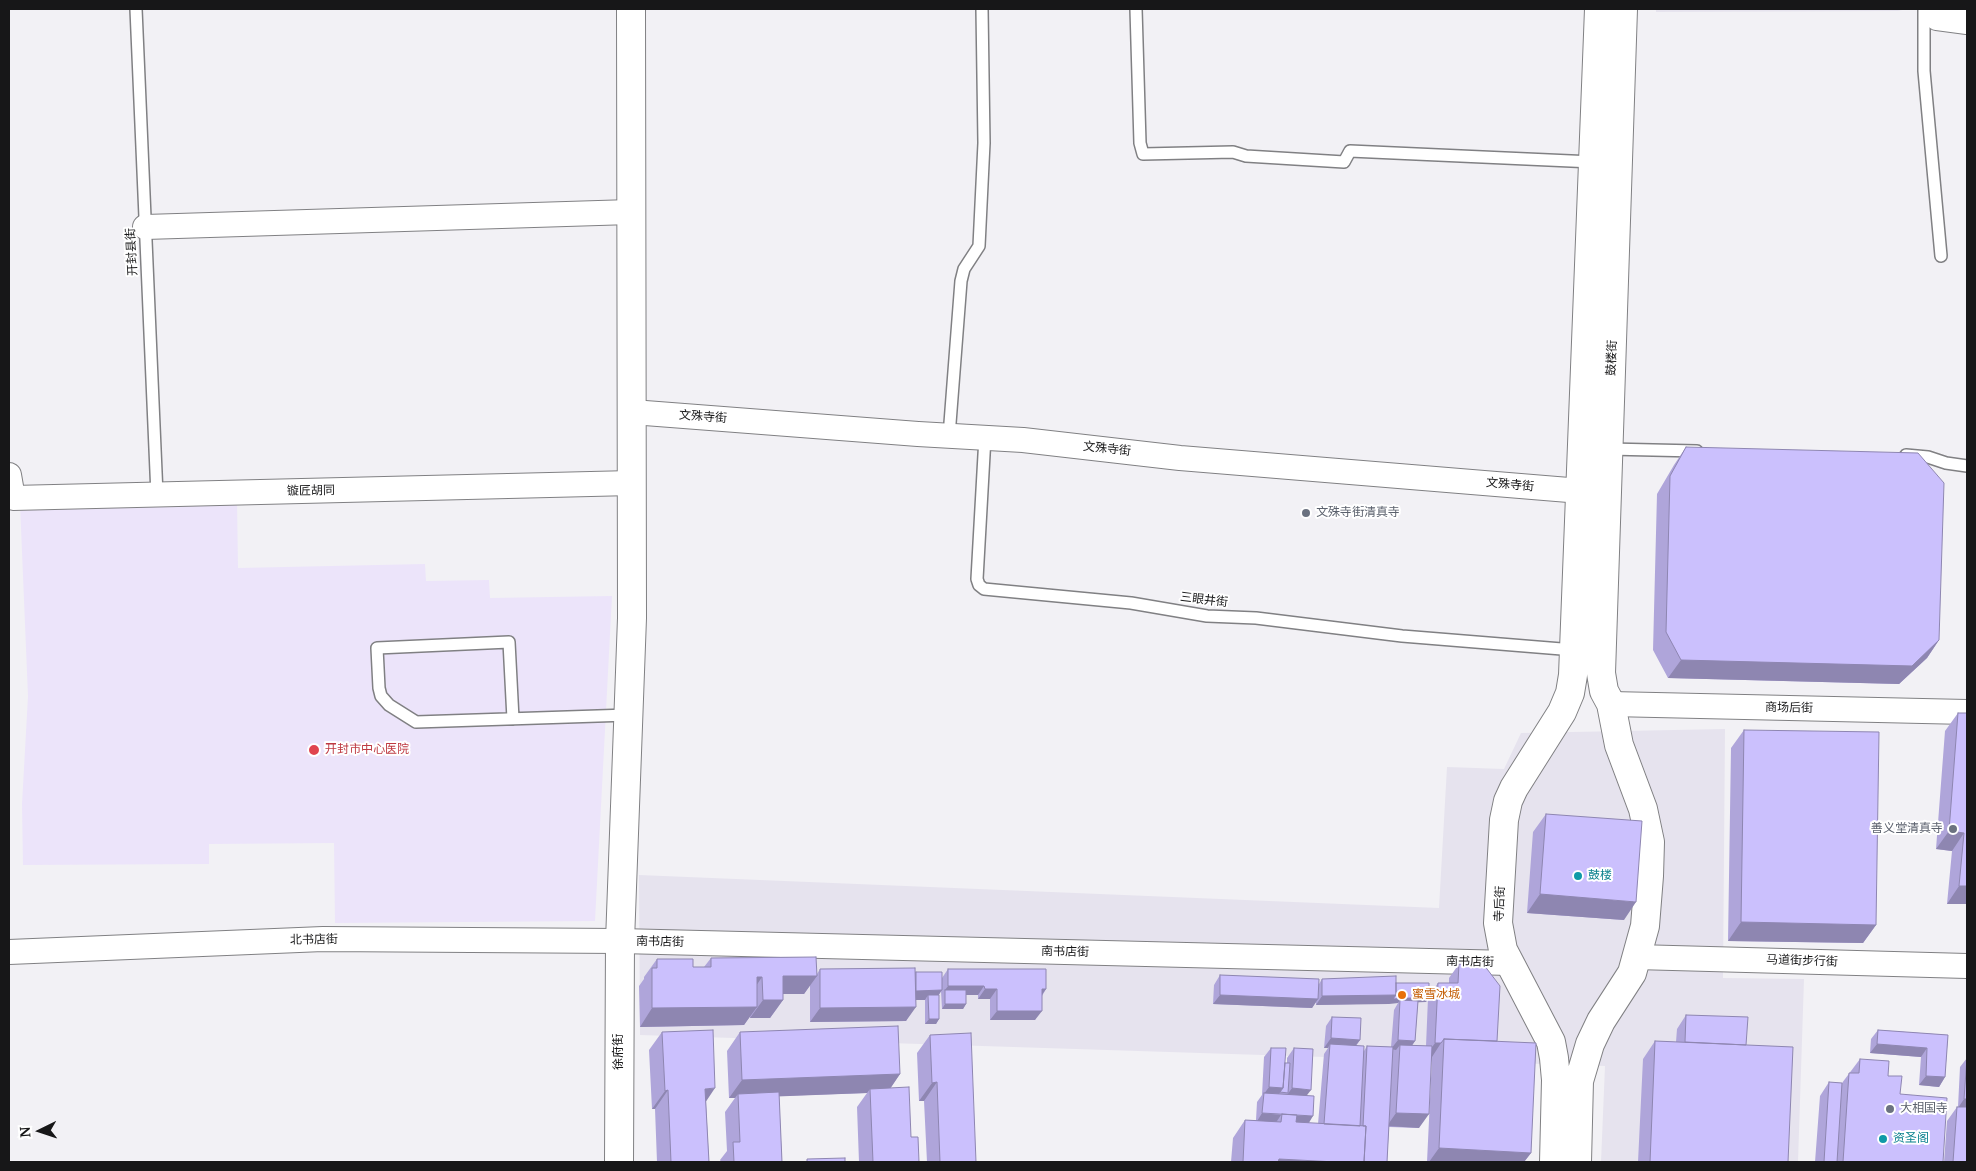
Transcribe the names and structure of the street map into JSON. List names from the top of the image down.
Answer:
{
  "streets": {
    "street": [
      "鼓楼街",
      "文殊寺街",
      "镟匠胡同",
      "商场后街",
      "寺后街",
      "北书店街",
      "南书店街",
      "马道街步行街",
      "徐府街"
    ],
    "lane": ["开封县街", "三眼井街"]
  },
  "crossings": [
    ["开封县街", "镟匠胡同"],
    ["鼓楼街", "商场后街"],
    ["文殊寺街", "三眼井街"],
    ["文殊寺街", "徐府街"],
    ["镟匠胡同", "徐府街"],
    ["三眼井街", "寺后街"],
    ["寺后街", "南书店街"],
    ["北书店街", "南书店街"],
    ["北书店街", "徐府街"],
    ["南书店街", "徐府街"]
  ],
  "places": [
    "文殊寺街清真寺",
    "开封市中心医院",
    "善义堂清真寺",
    "鼓楼",
    "蜜雪冰城",
    "大相国寺",
    "资圣阁"
  ],
  "north": "left"
}
